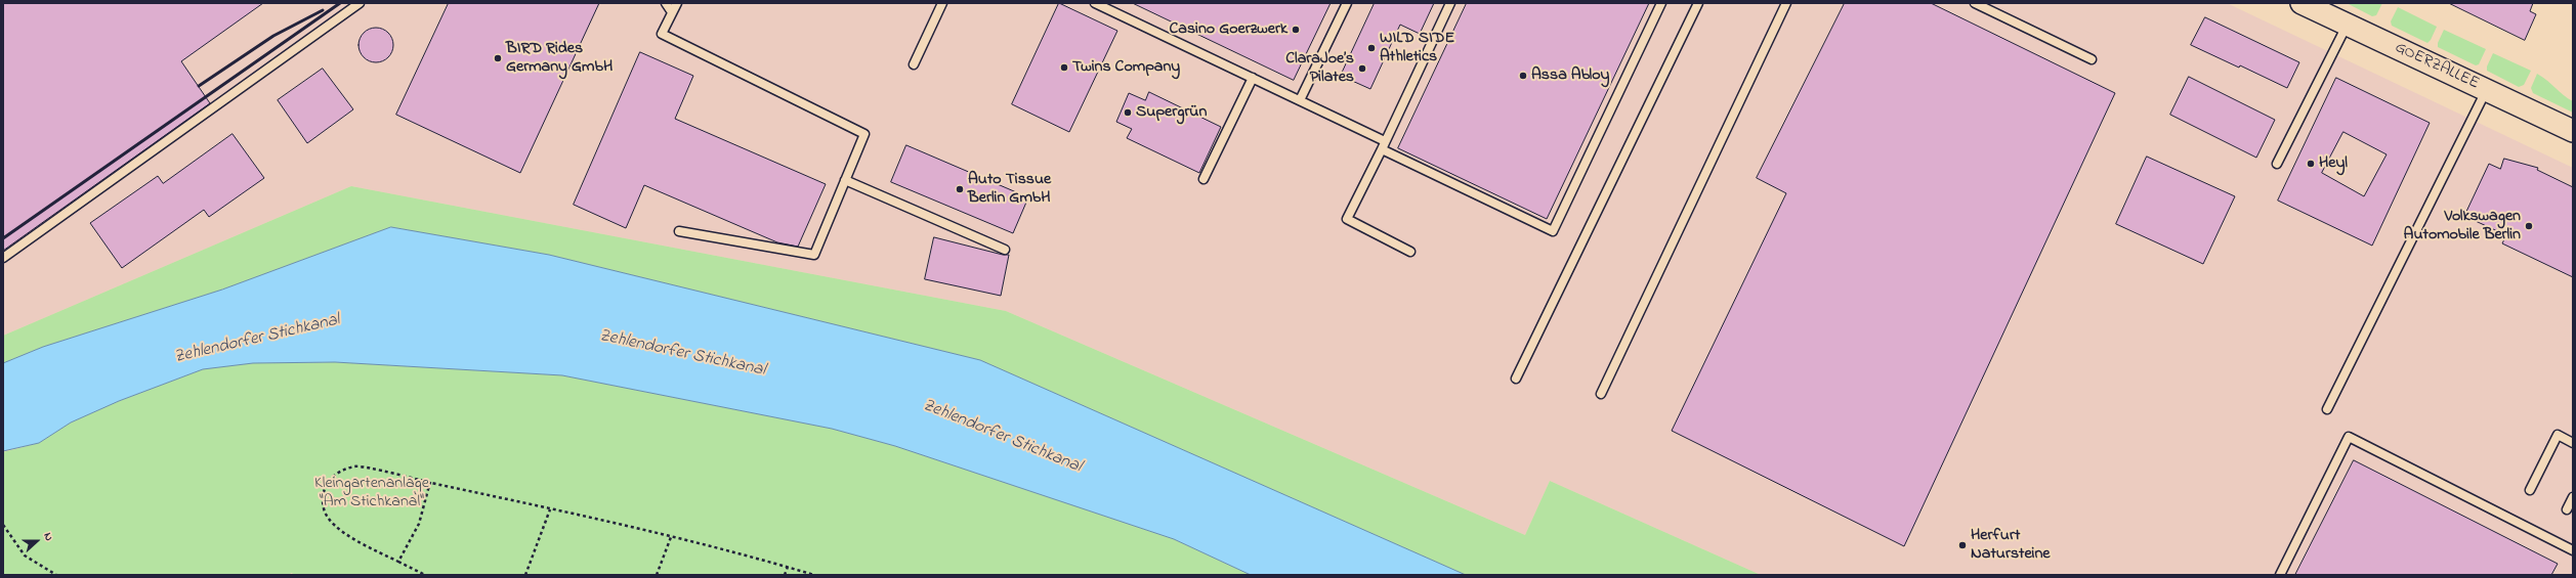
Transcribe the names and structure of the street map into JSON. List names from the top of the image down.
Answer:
{
  "streets": {
    "main road": ["GOERZALLEE"]
  },
  "water": ["Zehlendorfer Stichkanal"],
  "parks": ["Kleingartenanlage \"Am Stichkanal\""],
  "places": [
    "Casino Goerzwerk",
    "WILD SIDE Athletics",
    "BIRD Rides Germany GmbH",
    "Twins Company",
    "ClaraJoe’s Pilates",
    "Assa Abloy",
    "Supergrün",
    "Heyl",
    "Auto Tissue Berlin GmbH",
    "Volkswagen Automobile Berlin",
    "Herfurt Natursteine"
  ],
  "north": "right"
}
